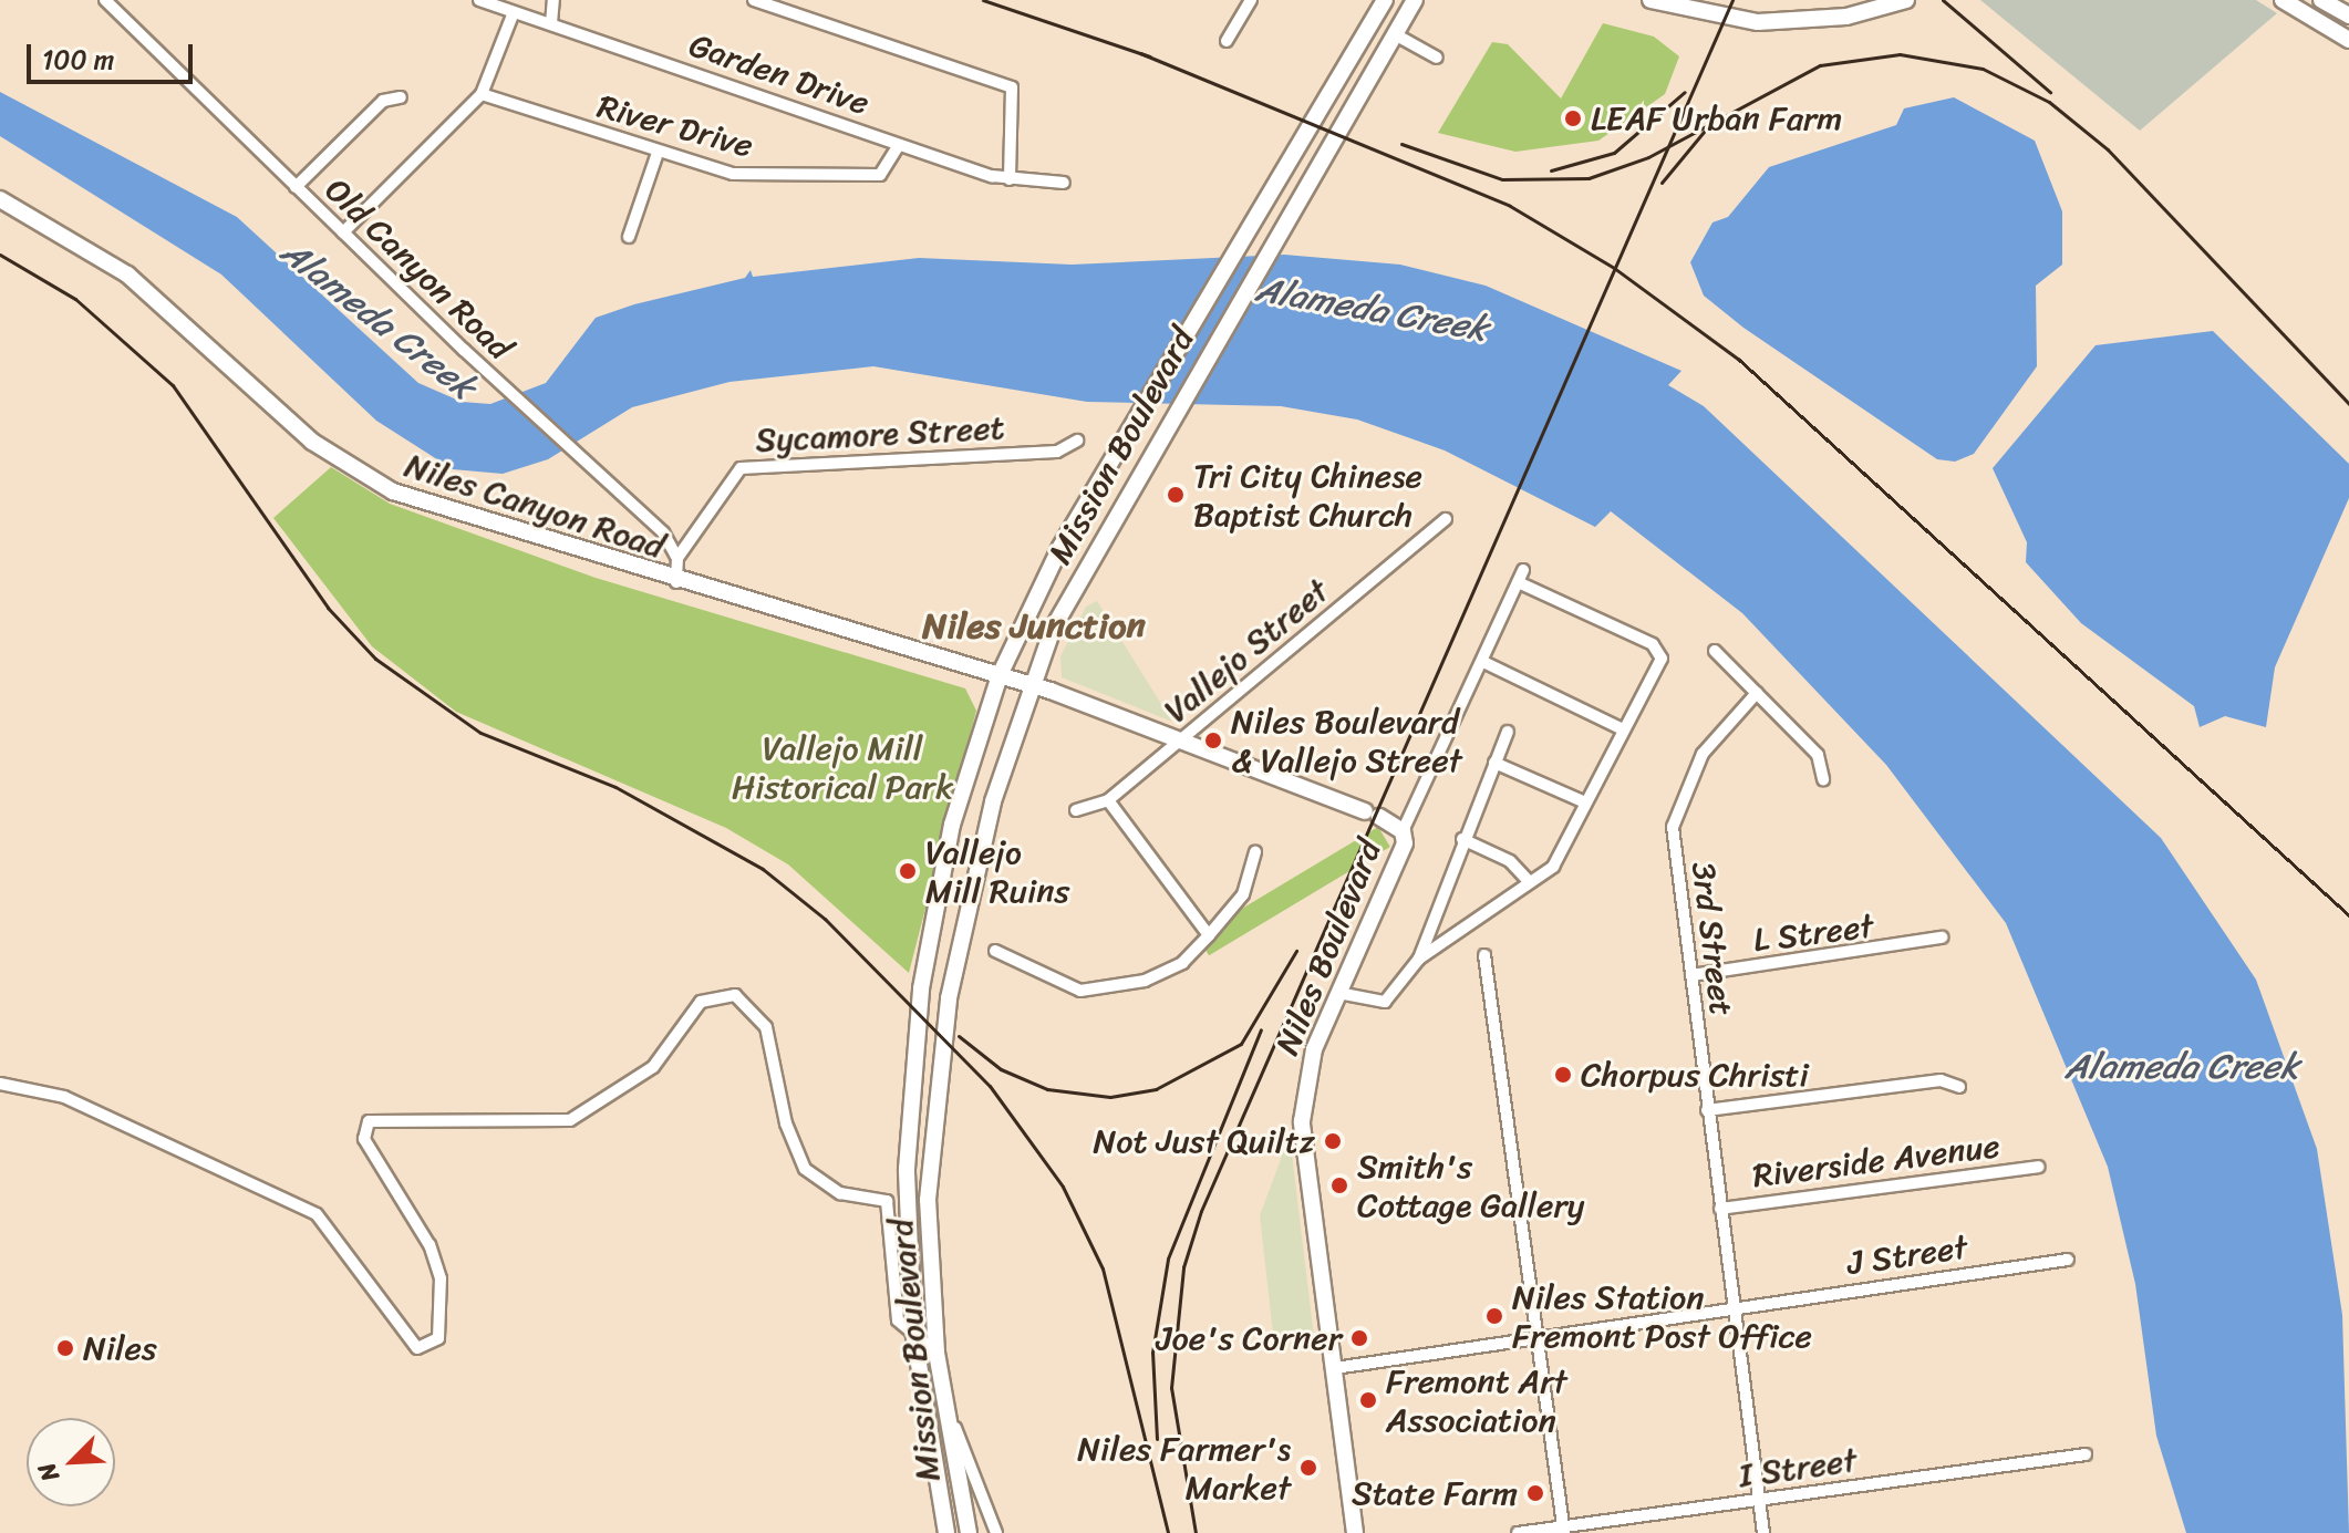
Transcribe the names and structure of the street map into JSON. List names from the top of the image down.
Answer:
{
  "streets": {
    "main road": ["Mission Boulevard", "Niles Canyon Road", "Niles Boulevard"],
    "street": [
      "Garden Drive",
      "River Drive",
      "Old Canyon Road",
      "Sycamore Street",
      "Vallejo Street",
      "L Street",
      "3rd Street",
      "Riverside Avenue",
      "J Street",
      "I Street"
    ]
  },
  "crossings": [
    ["Garden Drive", "River Drive"],
    ["Old Canyon Road", "Sycamore Street"],
    ["Mission Boulevard", "Niles Canyon Road"],
    ["Mission Boulevard", "Niles Boulevard"],
    ["Niles Canyon Road", "Niles Boulevard"],
    ["Vallejo Street", "Niles Boulevard"],
    ["L Street", "3rd Street"],
    ["3rd Street", "Riverside Avenue"],
    ["3rd Street", "J Street"],
    ["3rd Street", "I Street"],
    ["Niles Boulevard", "J Street"]
  ],
  "districts": ["Niles Junction"],
  "water": ["Alameda Creek"],
  "parks": ["Vallejo Mill Historical Park"],
  "places": [
    "LEAF Urban Farm",
    "Tri City Chinese Baptist Church",
    "Niles Boulevard & Vallejo Street",
    "Vallejo Mill Ruins",
    "Chorpus Christi",
    "Not Just Quiltz",
    "Smith's Cottage Gallery",
    "Niles Station Fremont Post Office",
    "Joe's Corner",
    "Niles",
    "Fremont Art Association",
    "Niles Farmer's Market",
    "State Farm"
  ],
  "scale_bar": "100 m",
  "north": "bottom left"
}
